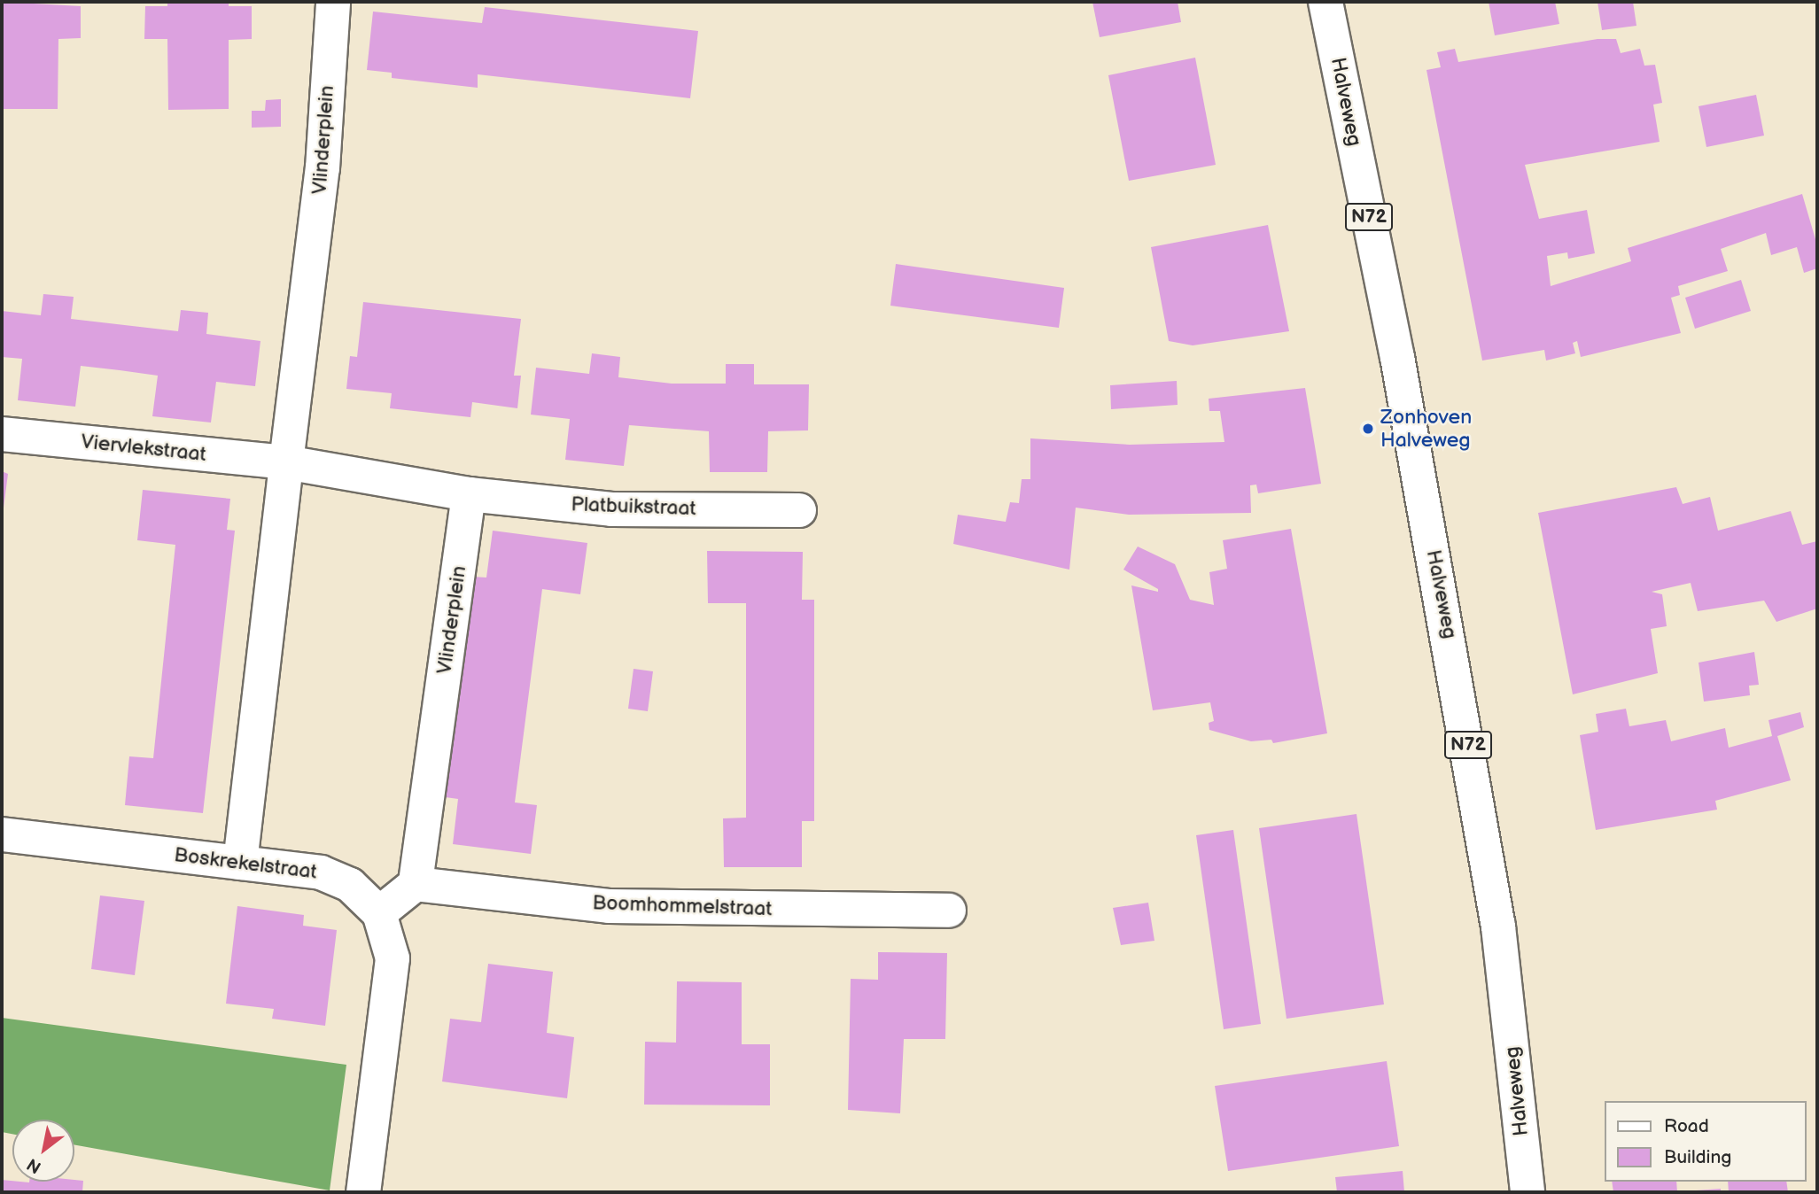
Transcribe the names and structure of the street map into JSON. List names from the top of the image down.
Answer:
{
  "streets": {
    "street": [
      "Halveweg",
      "Vlinderplein",
      "N72",
      "Viervlekstraat",
      "Platbuikstraat",
      "Boskrekelstraat",
      "Boomhommelstraat"
    ]
  },
  "crossings": [
    ["Vlinderplein", "Viervlekstraat"],
    ["Vlinderplein", "Platbuikstraat"],
    ["Vlinderplein", "Boskrekelstraat"],
    ["Vlinderplein", "Boomhommelstraat"]
  ],
  "places": ["Zonhoven Halveweg"],
  "legend": ["Road", "Building"],
  "north": "bottom left"
}
